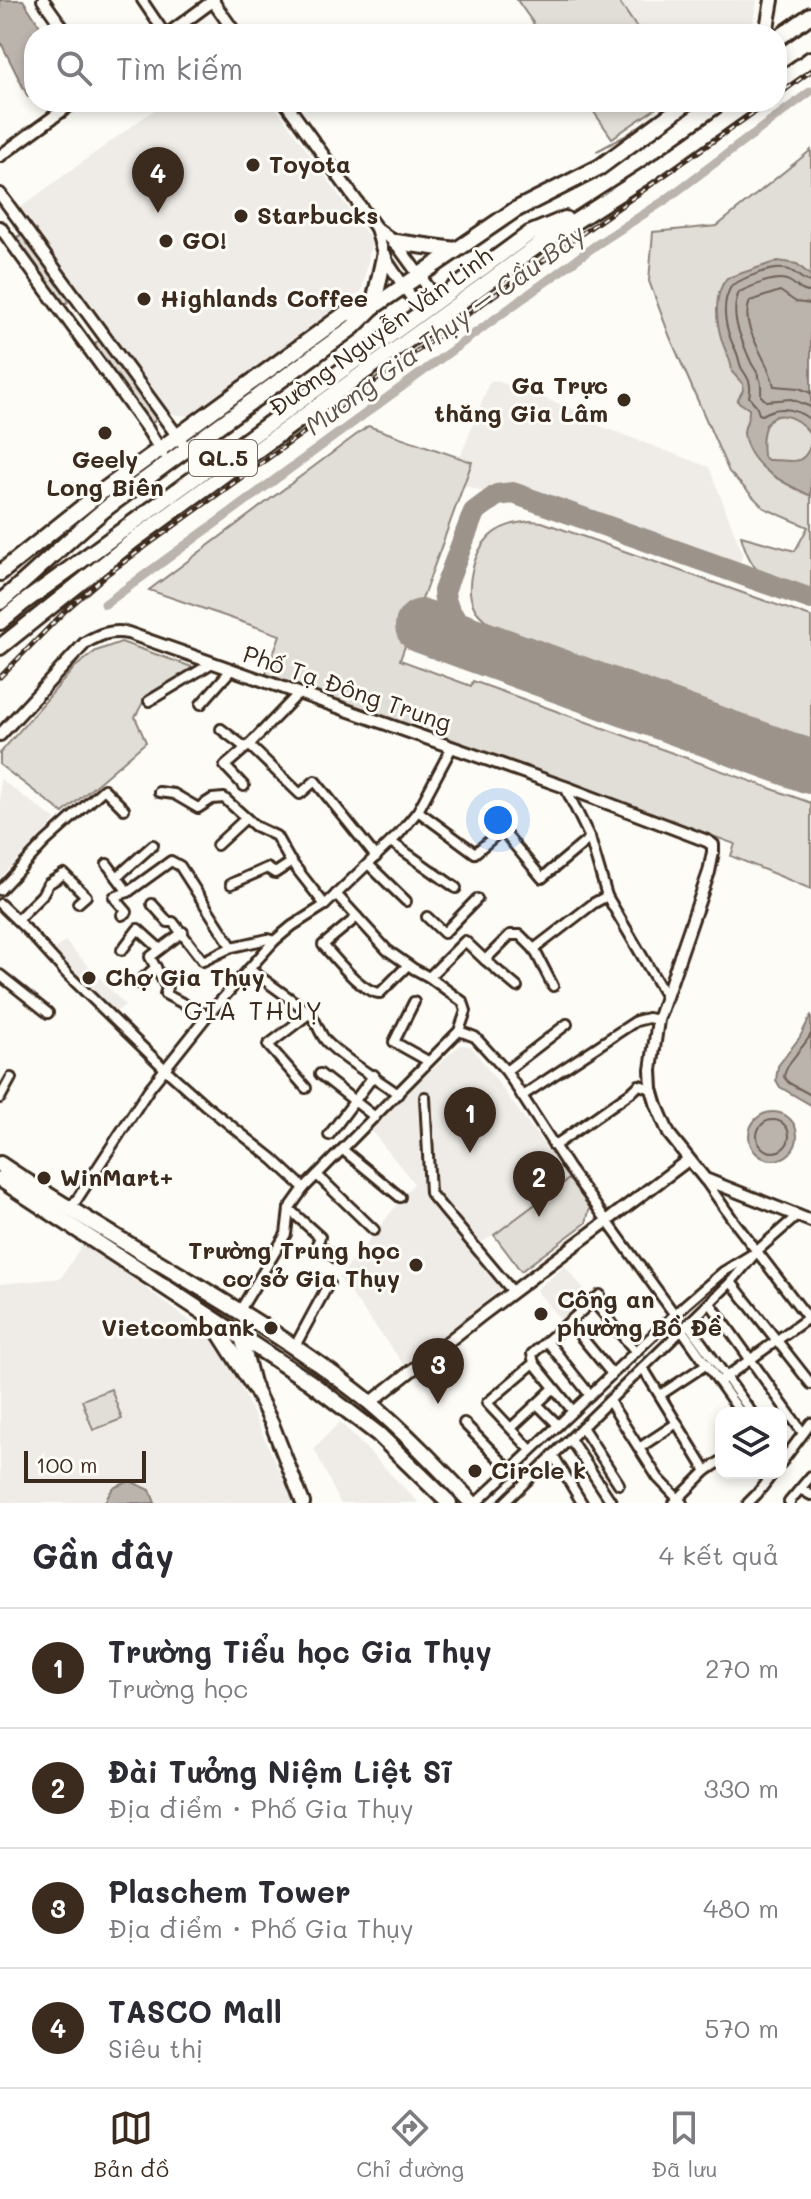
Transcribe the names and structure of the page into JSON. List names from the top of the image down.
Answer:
{
  "streets": {
    "main road": ["Đường Nguyễn Văn Linh", "QL.5"],
    "street": ["Phố Tạ Đông Trung"]
  },
  "districts": ["GIA THUỴ"],
  "water": ["Mương Gia Thụy – Cầu Bây"],
  "places": [
    "Toyota",
    "Starbucks",
    "GO!",
    "Highlands Coffee",
    "Ga Trực thăng Gia Lâm",
    "Geely Long Biên",
    "Chợ Gia Thụy",
    "WinMart+",
    "Trường Trung học cơ sở Gia Thụy",
    "Công an phường Bồ Đề",
    "Vietcombank",
    "Circle k"
  ],
  "scale_bar": "100 m",
  "page": {
    "search": "Tìm kiếm",
    "pins": [
      "4",
      "1",
      "2",
      "3"
    ],
    "scale": "100 m",
    "heading": ["Gần đây", "4 kết quả"],
    "list": [
      {
        "mark": "1",
        "name": "Trường Tiểu học Gia Thụy",
        "note": "Trường học",
        "value": "270 m"
      },
      {
        "mark": "2",
        "name": "Đài Tưởng Niệm Liệt Sĩ",
        "note": "Địa điểm · Phố Gia Thụy",
        "value": "330 m"
      },
      {
        "mark": "3",
        "name": "Plaschem Tower",
        "note": "Địa điểm · Phố Gia Thụy",
        "value": "480 m"
      },
      {
        "mark": "4",
        "name": "TASCO Mall",
        "note": "Siêu thị",
        "value": "570 m"
      }
    ],
    "nav": ["Bản đồ", "Chỉ đường", "Đã lưu"]
  }
}
